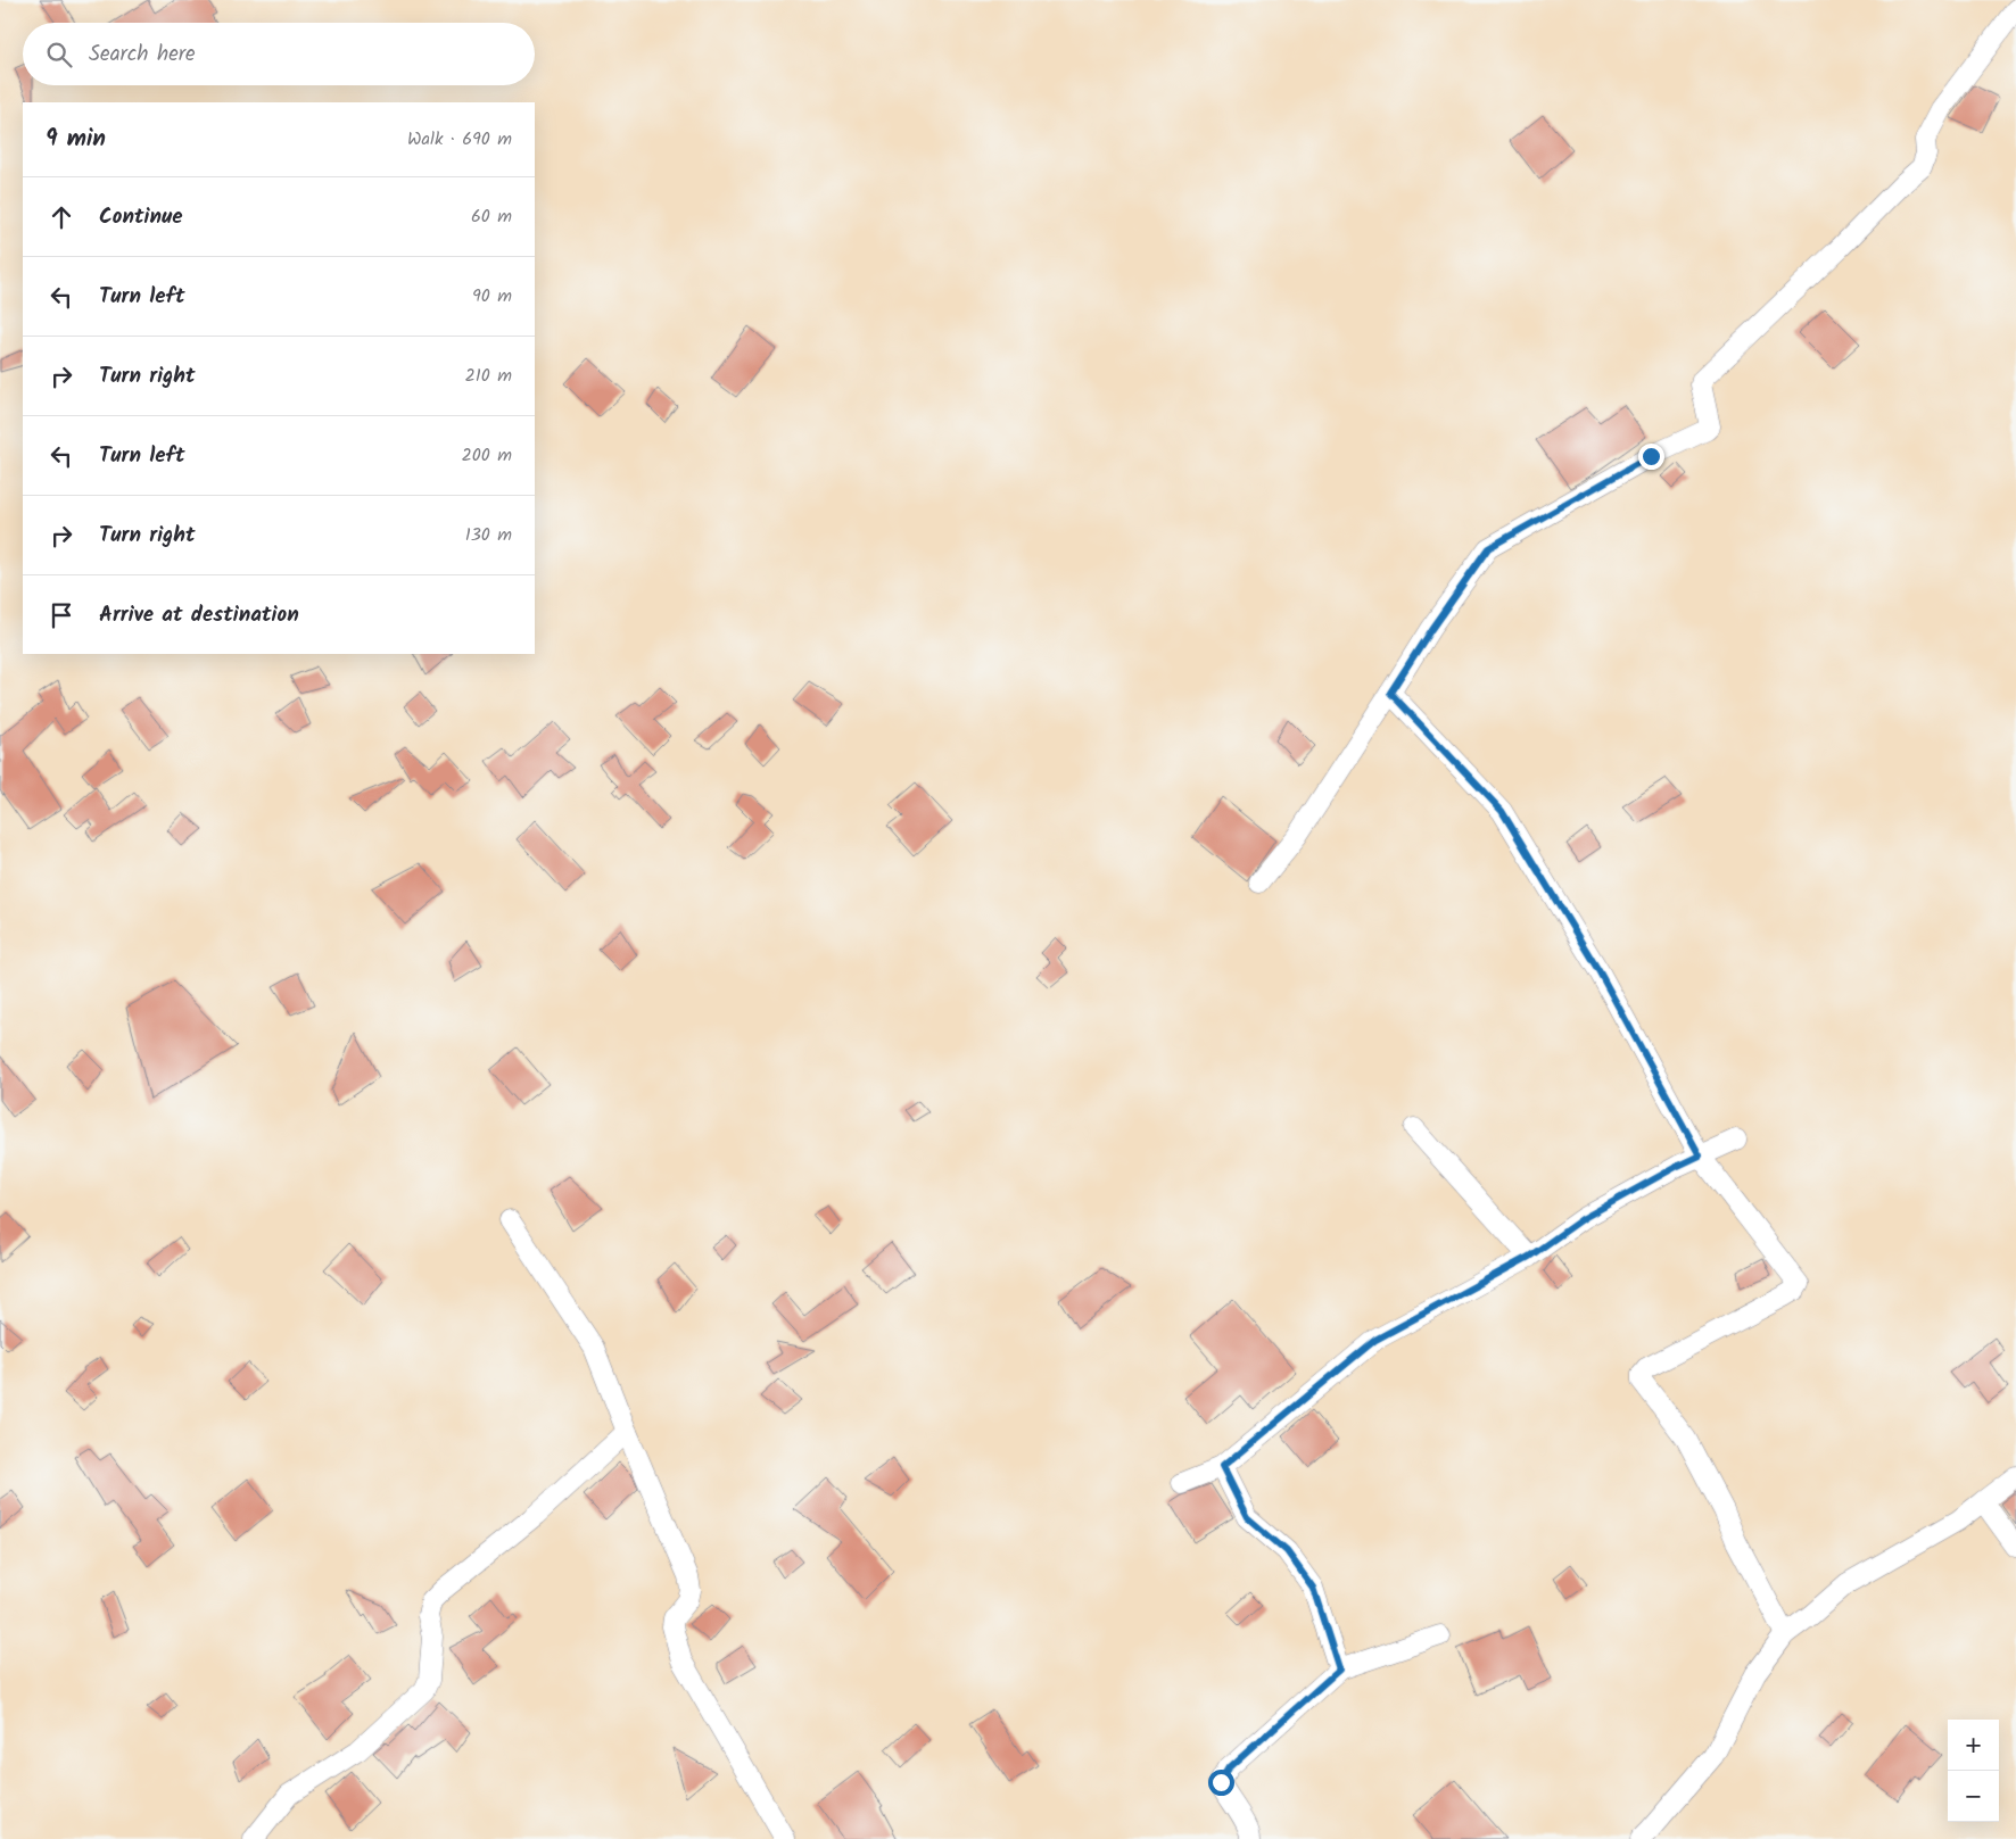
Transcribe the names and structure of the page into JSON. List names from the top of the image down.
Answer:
{
  "page": {
    "search": "Search here",
    "heading": ["9 min", "Walk · 690 m"],
    "list": [
      ["Continue", "60 m"],
      ["Turn left", "90 m"],
      ["Turn right", "210 m"],
      ["Turn left", "200 m"],
      ["Turn right", "130 m"],
      "Arrive at destination"
    ],
    "map_buttons": ["+", "−"]
  }
}
